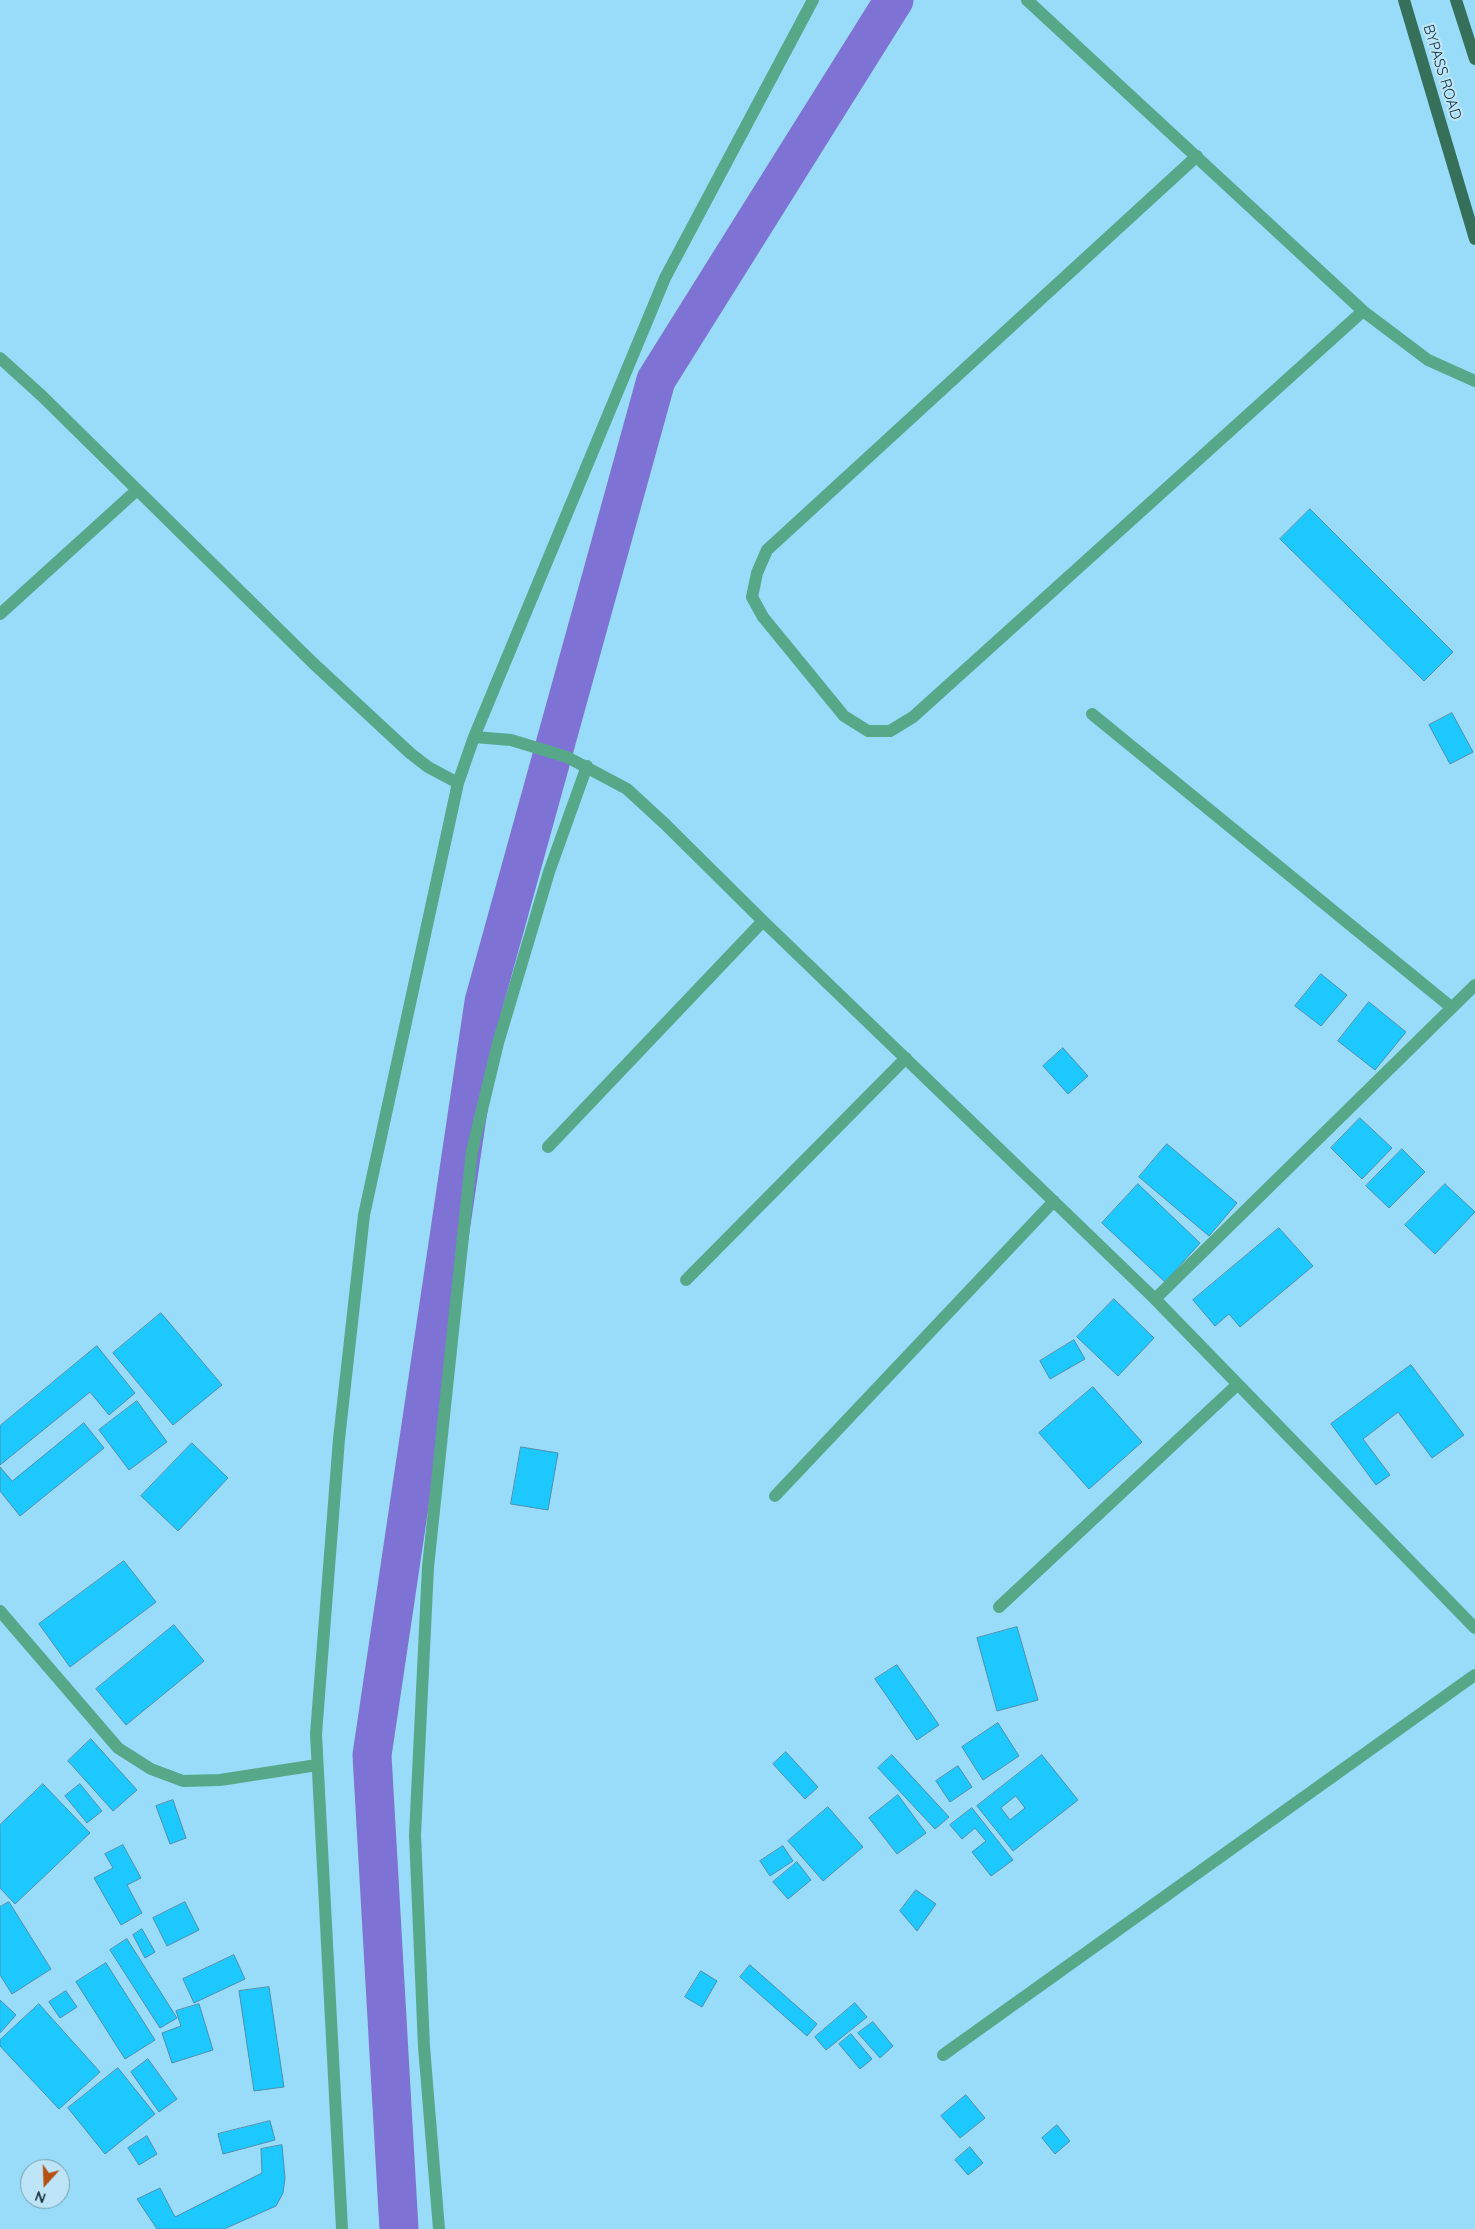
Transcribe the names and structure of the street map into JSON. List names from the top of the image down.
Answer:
{
  "streets": {
    "main road": ["BYPASS ROAD"]
  },
  "north": "bottom"
}
